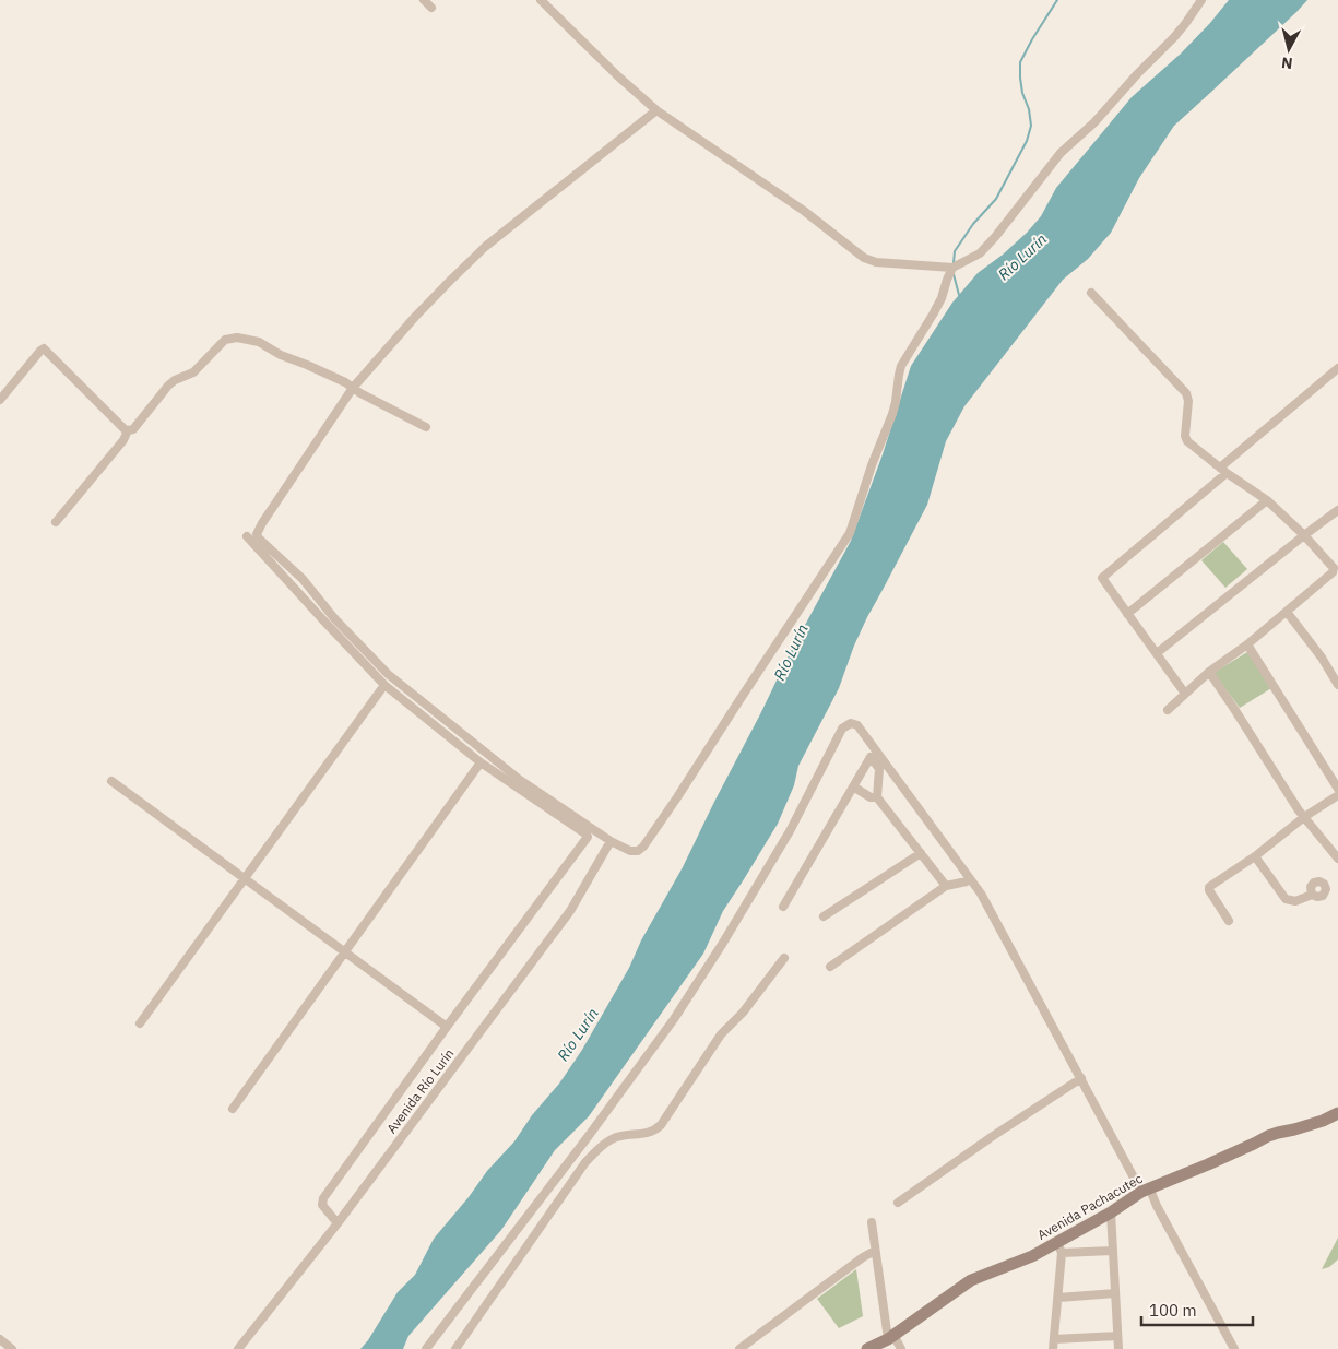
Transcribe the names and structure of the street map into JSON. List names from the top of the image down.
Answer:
{
  "streets": {
    "main road": ["Avenida Pachacutec"],
    "street": ["Avenida Río Lurín"]
  },
  "water": ["Río Lurín"],
  "scale_bar": "100 m",
  "north": "bottom"
}
